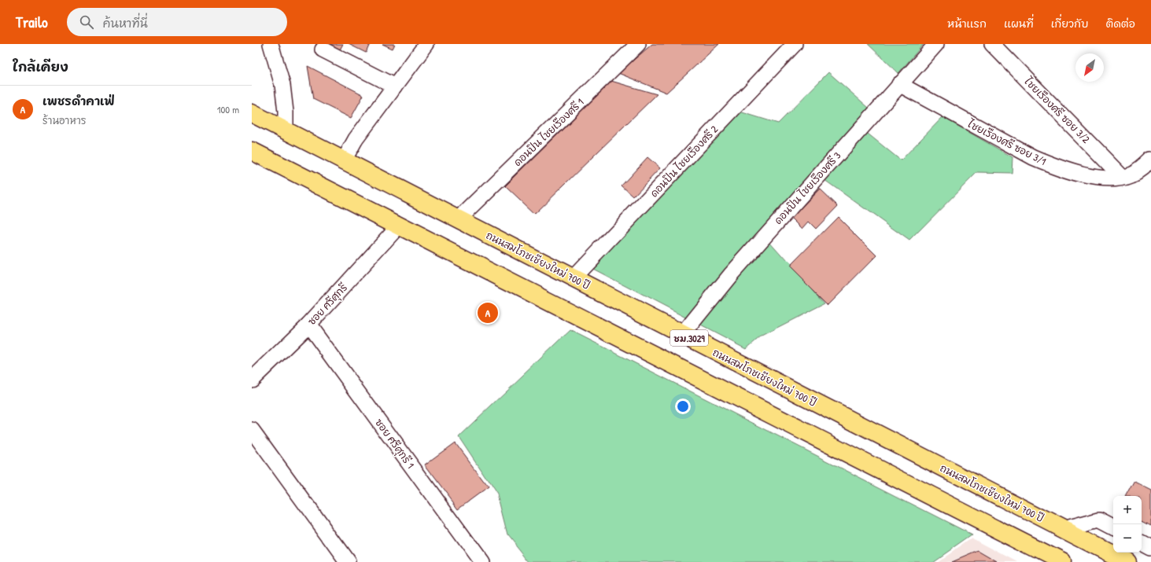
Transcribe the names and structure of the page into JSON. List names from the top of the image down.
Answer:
{
  "streets": {
    "main road": ["ถนนสมโภชเชียงใหม่ 700 ปี", "ชม.3029"],
    "street": [
      "ไชยเรืองศรี ซอย 3/2",
      "ดอนปิน ไชยเรืองศรี 1",
      "ไชยเรืองศรี ซอย 3/1",
      "ดอนปิน ไชยเรืองศรี 2",
      "ดอนปิน ไชยเรืองศรี 3",
      "ซอย ศรีศุกรี",
      "ซอย ศรีศุกรี 1"
    ]
  },
  "crossings": [
    ["ไชยเรืองศรี ซอย 3/2", "ไชยเรืองศรี ซอย 3/1"],
    ["ดอนปิน ไชยเรืองศรี 1", "ถนนสมโภชเชียงใหม่ 700 ปี"],
    ["ไชยเรืองศรี ซอย 3/1", "ดอนปิน ไชยเรืองศรี 3"],
    ["ดอนปิน ไชยเรืองศรี 2", "ถนนสมโภชเชียงใหม่ 700 ปี"],
    ["ดอนปิน ไชยเรืองศรี 3", "ถนนสมโภชเชียงใหม่ 700 ปี"],
    ["ซอย ศรีศุกรี", "ซอย ศรีศุกรี 1"]
  ],
  "north": "bottom left",
  "page": {
    "header": "Trailo",
    "search": "ค้นหาที่นี่",
    "nav": [
      "หน้าแรก",
      "แผนที่",
      "เกี่ยวกับ",
      "ติดต่อ"
    ],
    "heading": "ใกล้เคียง",
    "list": [
      {
        "mark": "A",
        "name": "เพชรดำคาเฟ่",
        "note": "ร้านอาหาร",
        "value": "100 m"
      }
    ],
    "pins": "A",
    "map_buttons": ["+", "−"]
  }
}
